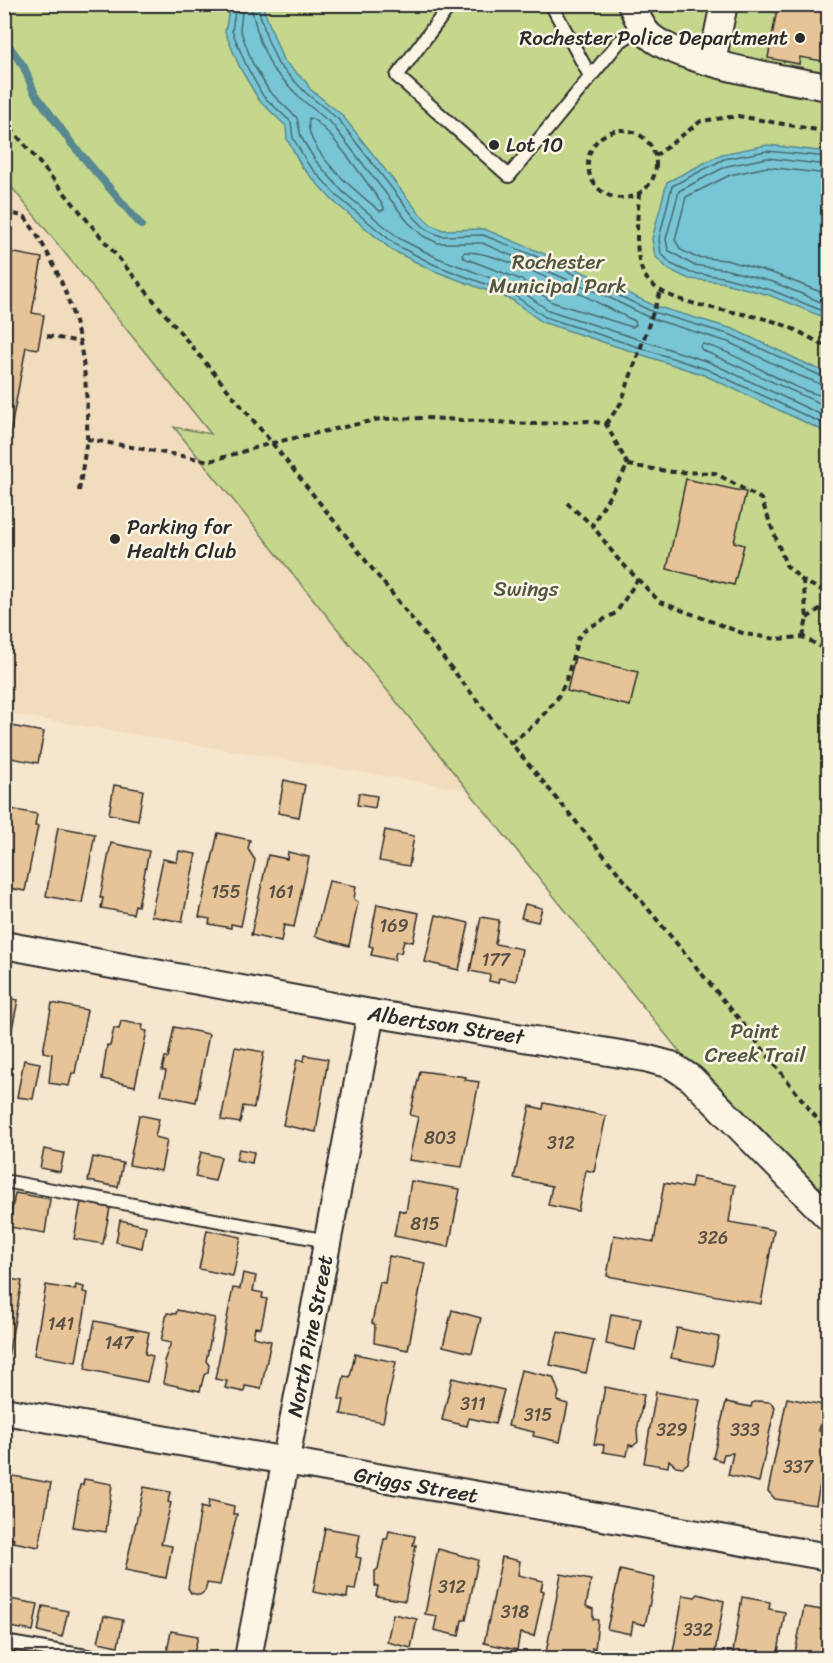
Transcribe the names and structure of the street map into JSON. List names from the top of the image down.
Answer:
{
  "streets": {
    "street": ["Albertson Street", "North Pine Street", "Griggs Street"]
  },
  "crossings": [
    ["Albertson Street", "North Pine Street"],
    ["North Pine Street", "Griggs Street"]
  ],
  "parks": ["Rochester Municipal Park", "Swings", "Paint Creek Trail"],
  "places": ["Rochester Police Department", "Lot 10", "Parking for Health Club"],
  "house_numbers": [
    "155",
    "161",
    "169",
    "177",
    "803",
    "312",
    "815",
    "326",
    "141",
    "147",
    "311",
    "315",
    "329",
    "333",
    "337",
    "312",
    "318",
    "332"
  ]
}
